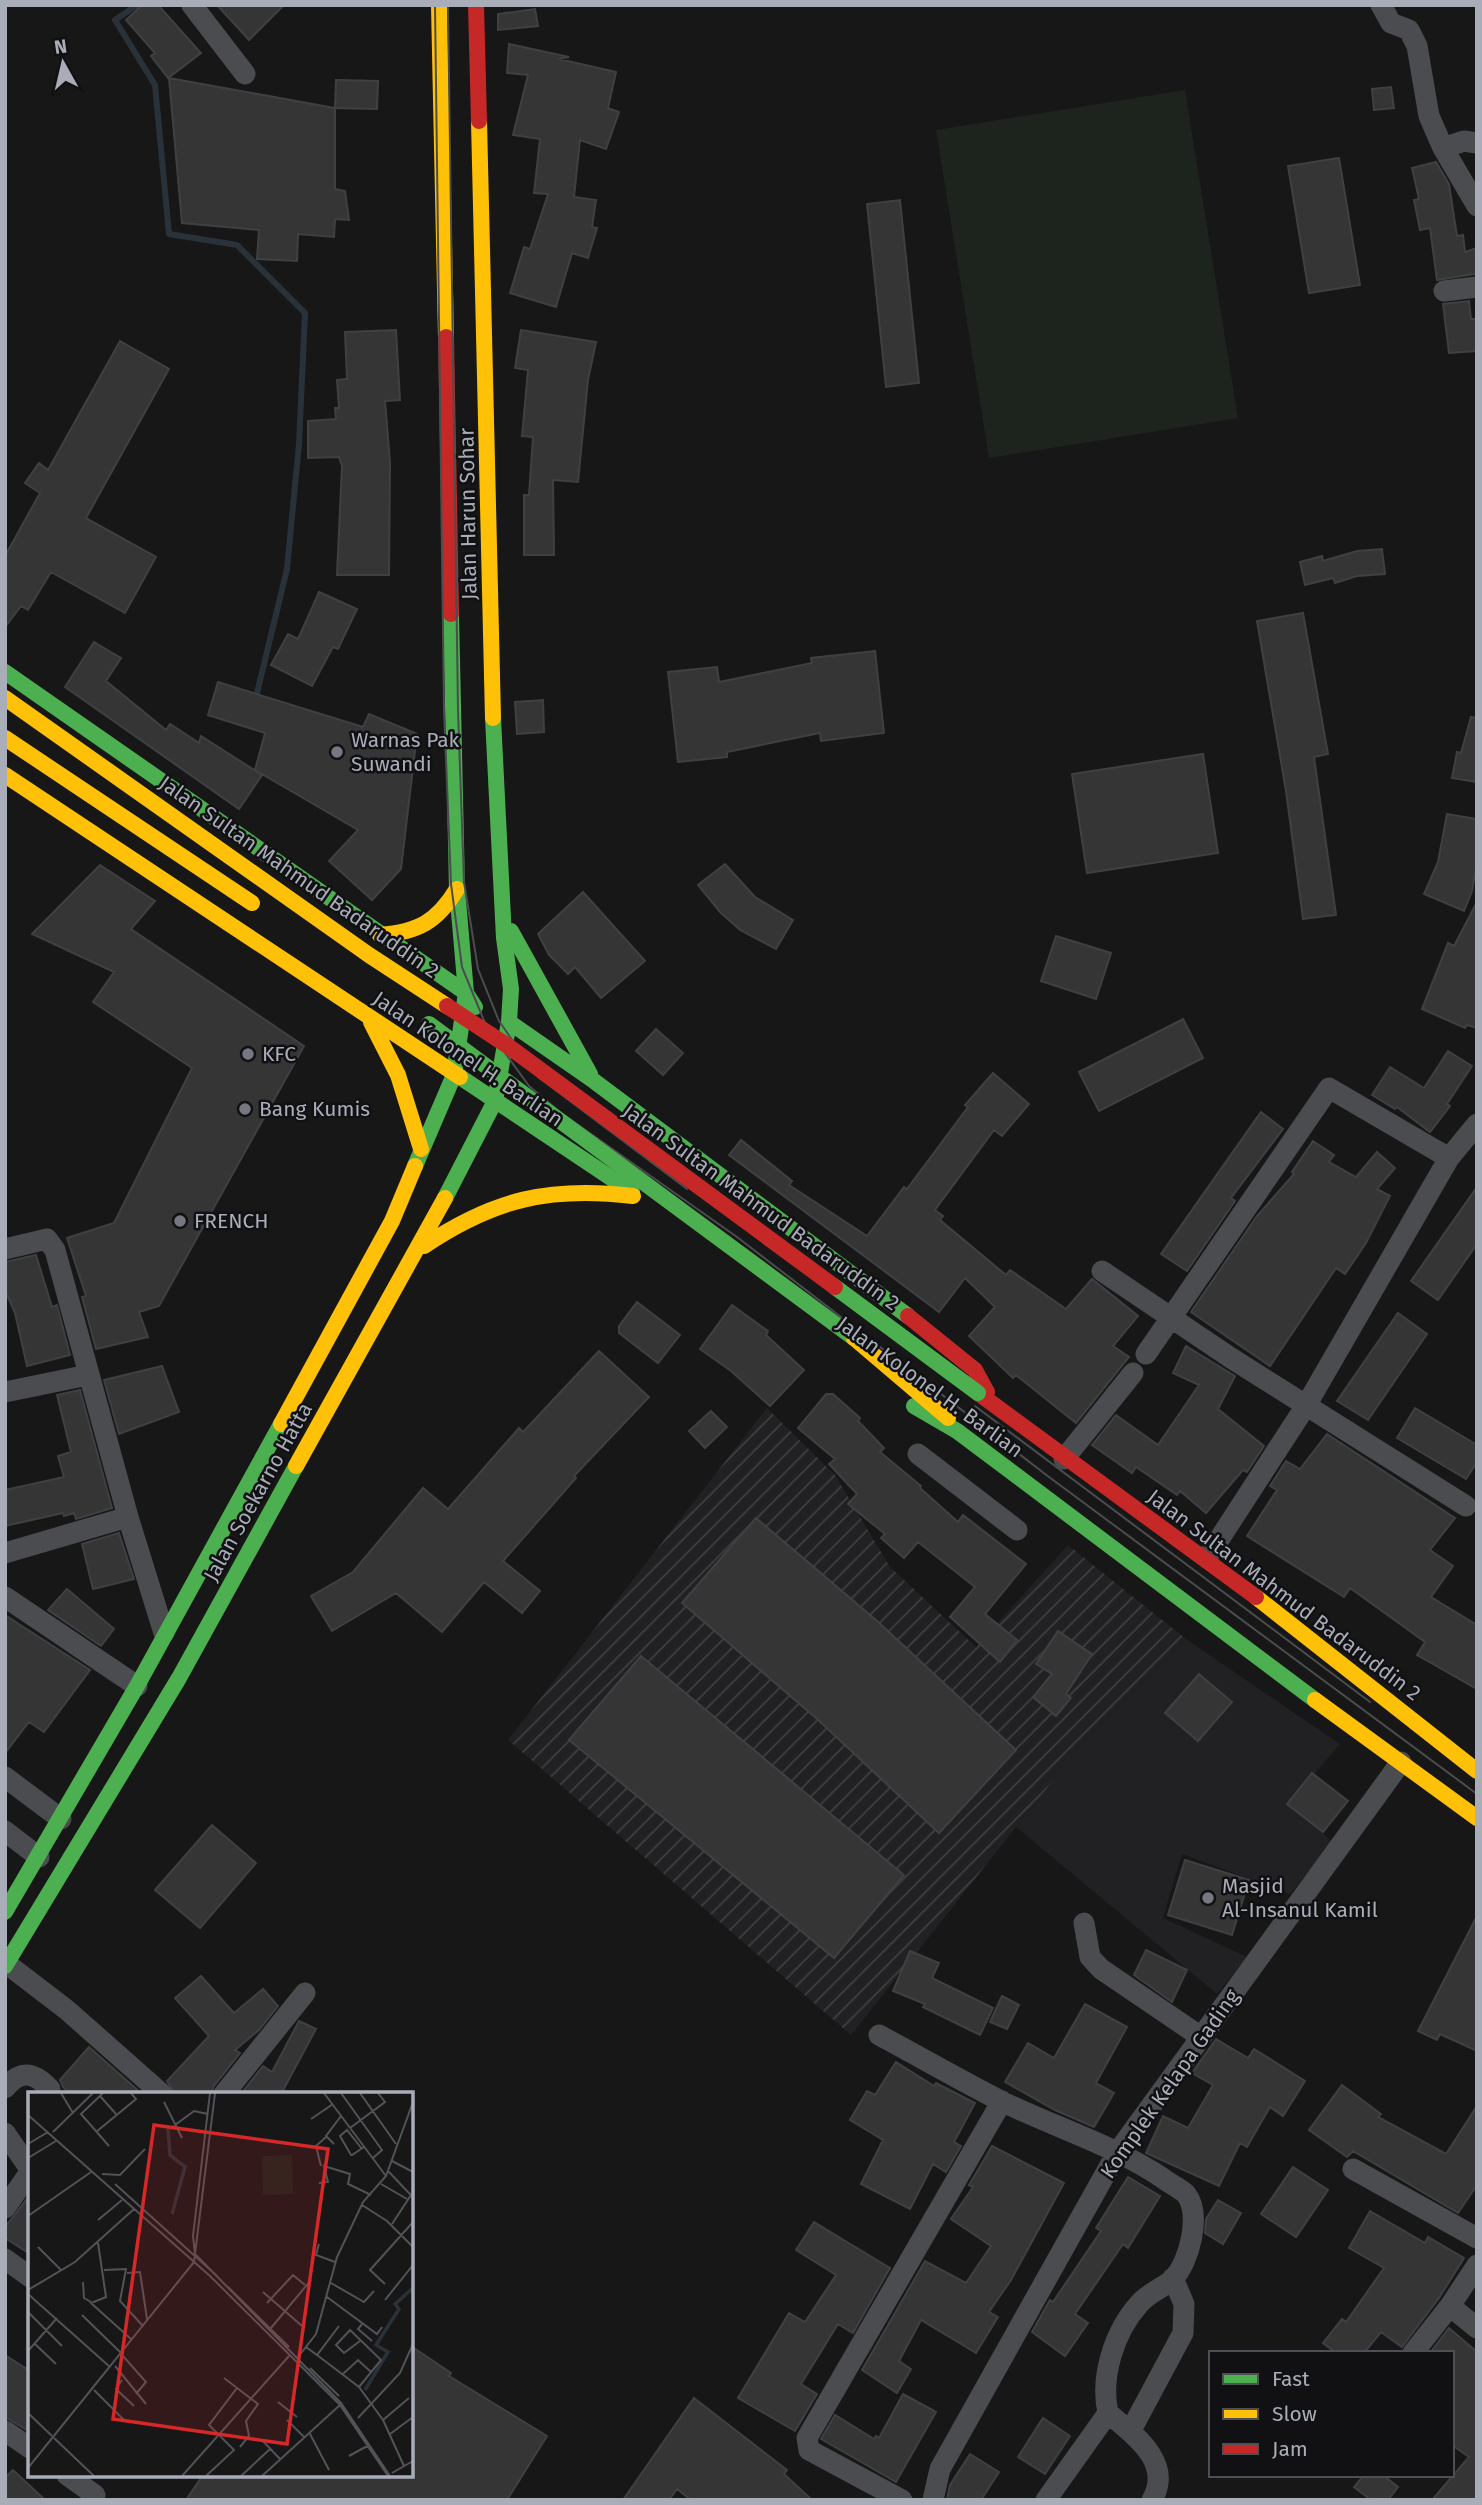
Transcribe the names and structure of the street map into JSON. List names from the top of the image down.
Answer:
{
  "streets": {
    "highway": [
      "Jalan Harun Sohar",
      "Jalan Sultan Mahmud Badaruddin 2",
      "Jalan Kolonel H. Barlian",
      "Jalan Soekarno Hatta"
    ],
    "street": ["Komplek Kelapa Gading"]
  },
  "crossings": [
    ["Jalan Harun Sohar", "Jalan Kolonel H. Barlian"],
    ["Jalan Harun Sohar", "Jalan Soekarno Hatta"],
    ["Jalan Sultan Mahmud Badaruddin 2", "Jalan Kolonel H. Barlian"],
    ["Jalan Kolonel H. Barlian", "Jalan Soekarno Hatta"],
    ["Jalan Kolonel H. Barlian", "Komplek Kelapa Gading"]
  ],
  "places": [
    "Warnas Pak Suwandi",
    "KFC",
    "Bang Kumis",
    "FRENCH",
    "Masjid Al-Insanul Kamil"
  ],
  "legend": ["Fast", "Slow", "Jam"],
  "north": "top"
}
